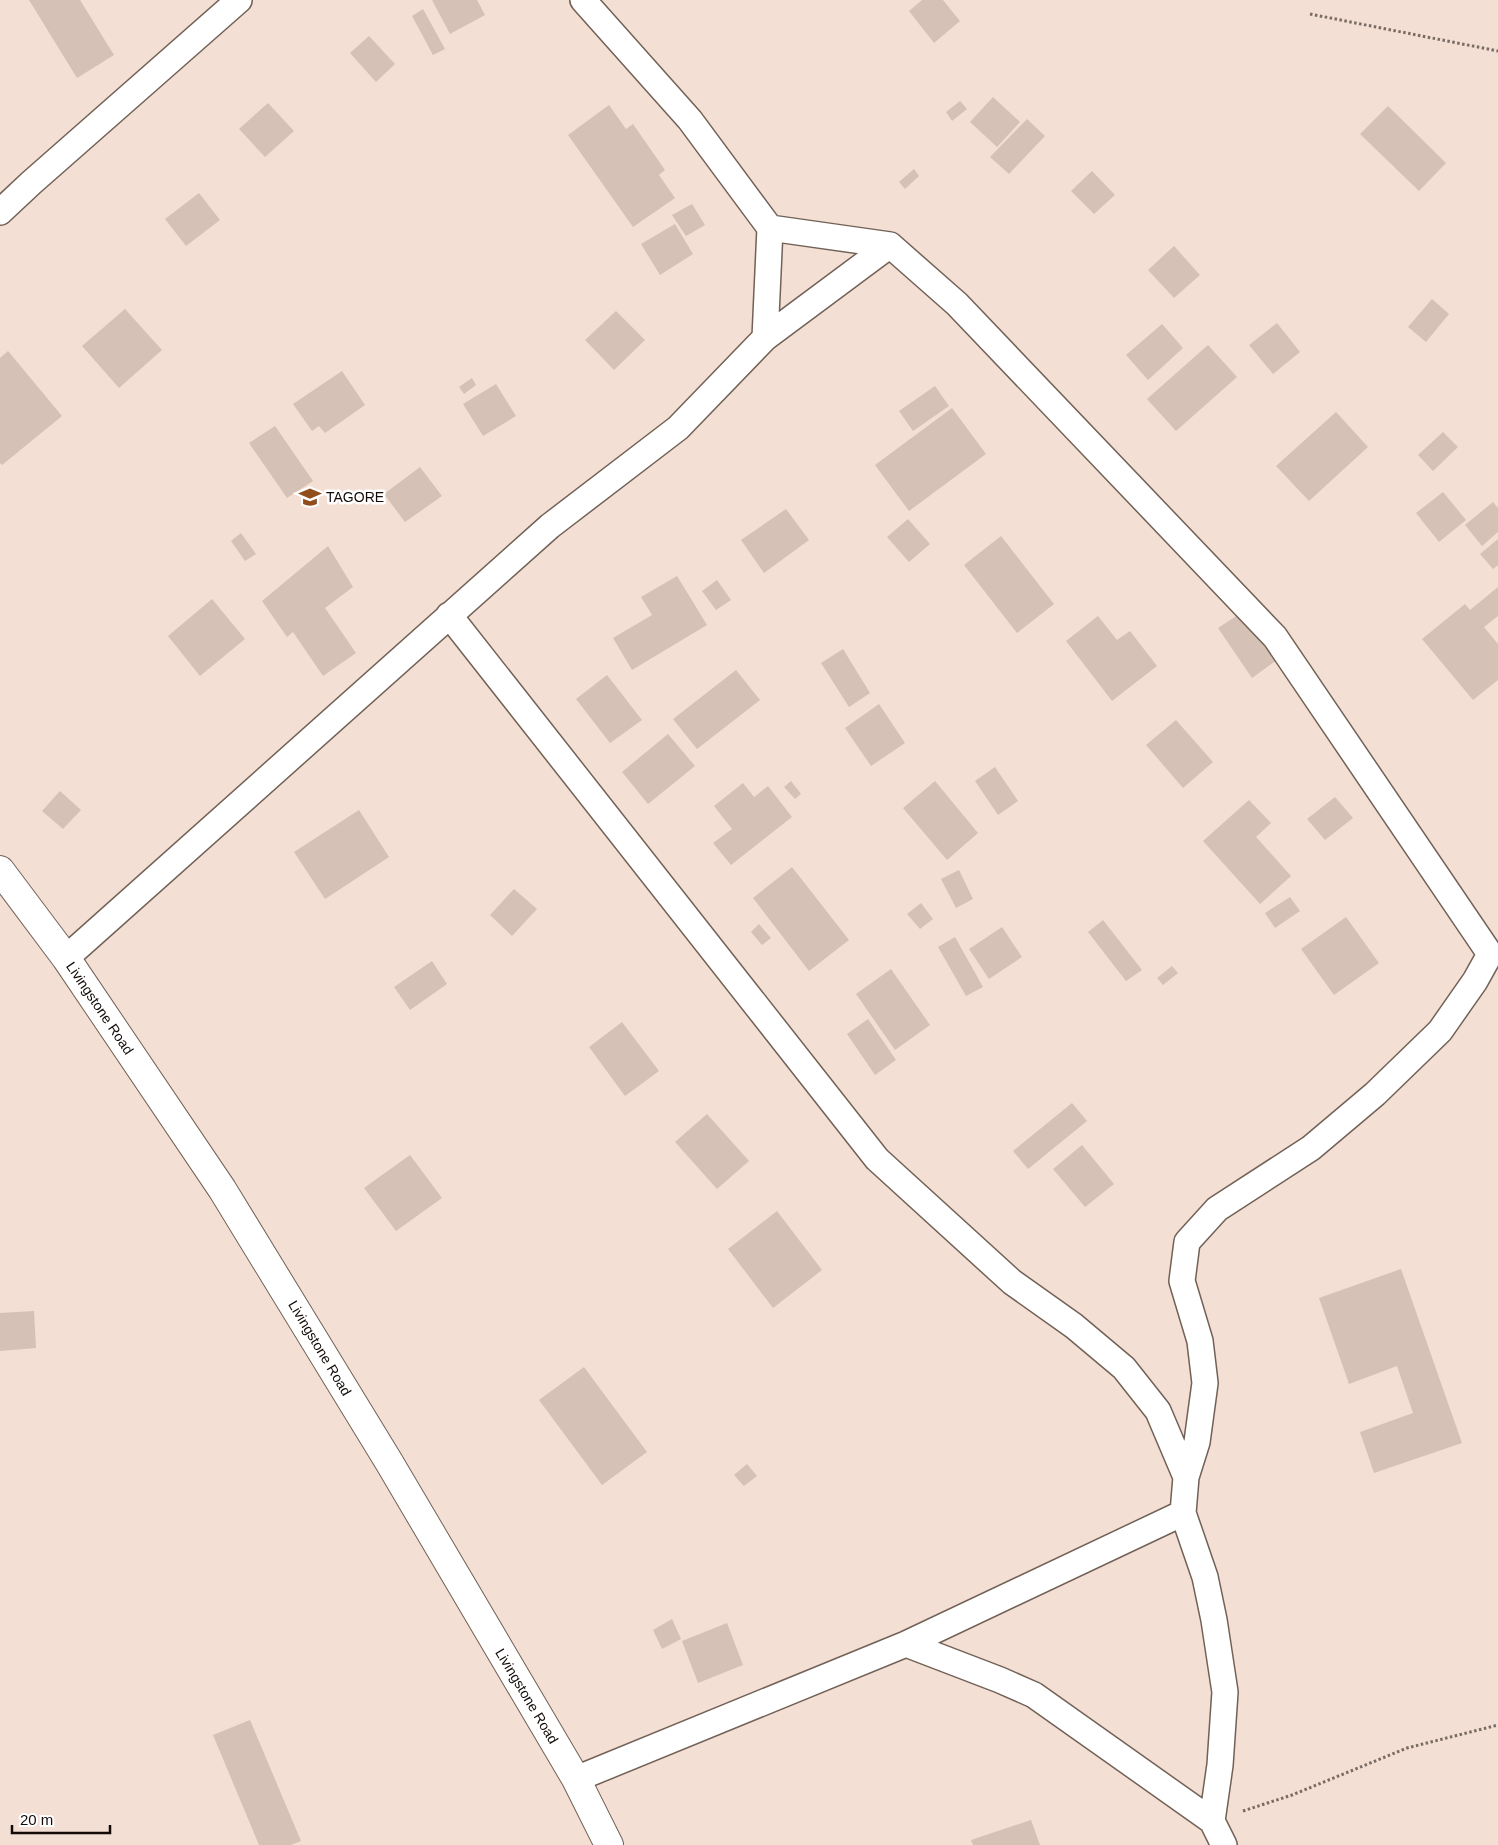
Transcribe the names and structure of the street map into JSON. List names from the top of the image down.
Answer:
{
  "streets": {
    "highway": ["Livingstone Road"]
  },
  "places": {
    "school or university": ["TAGORE"]
  },
  "scale_bar": "20 m"
}
